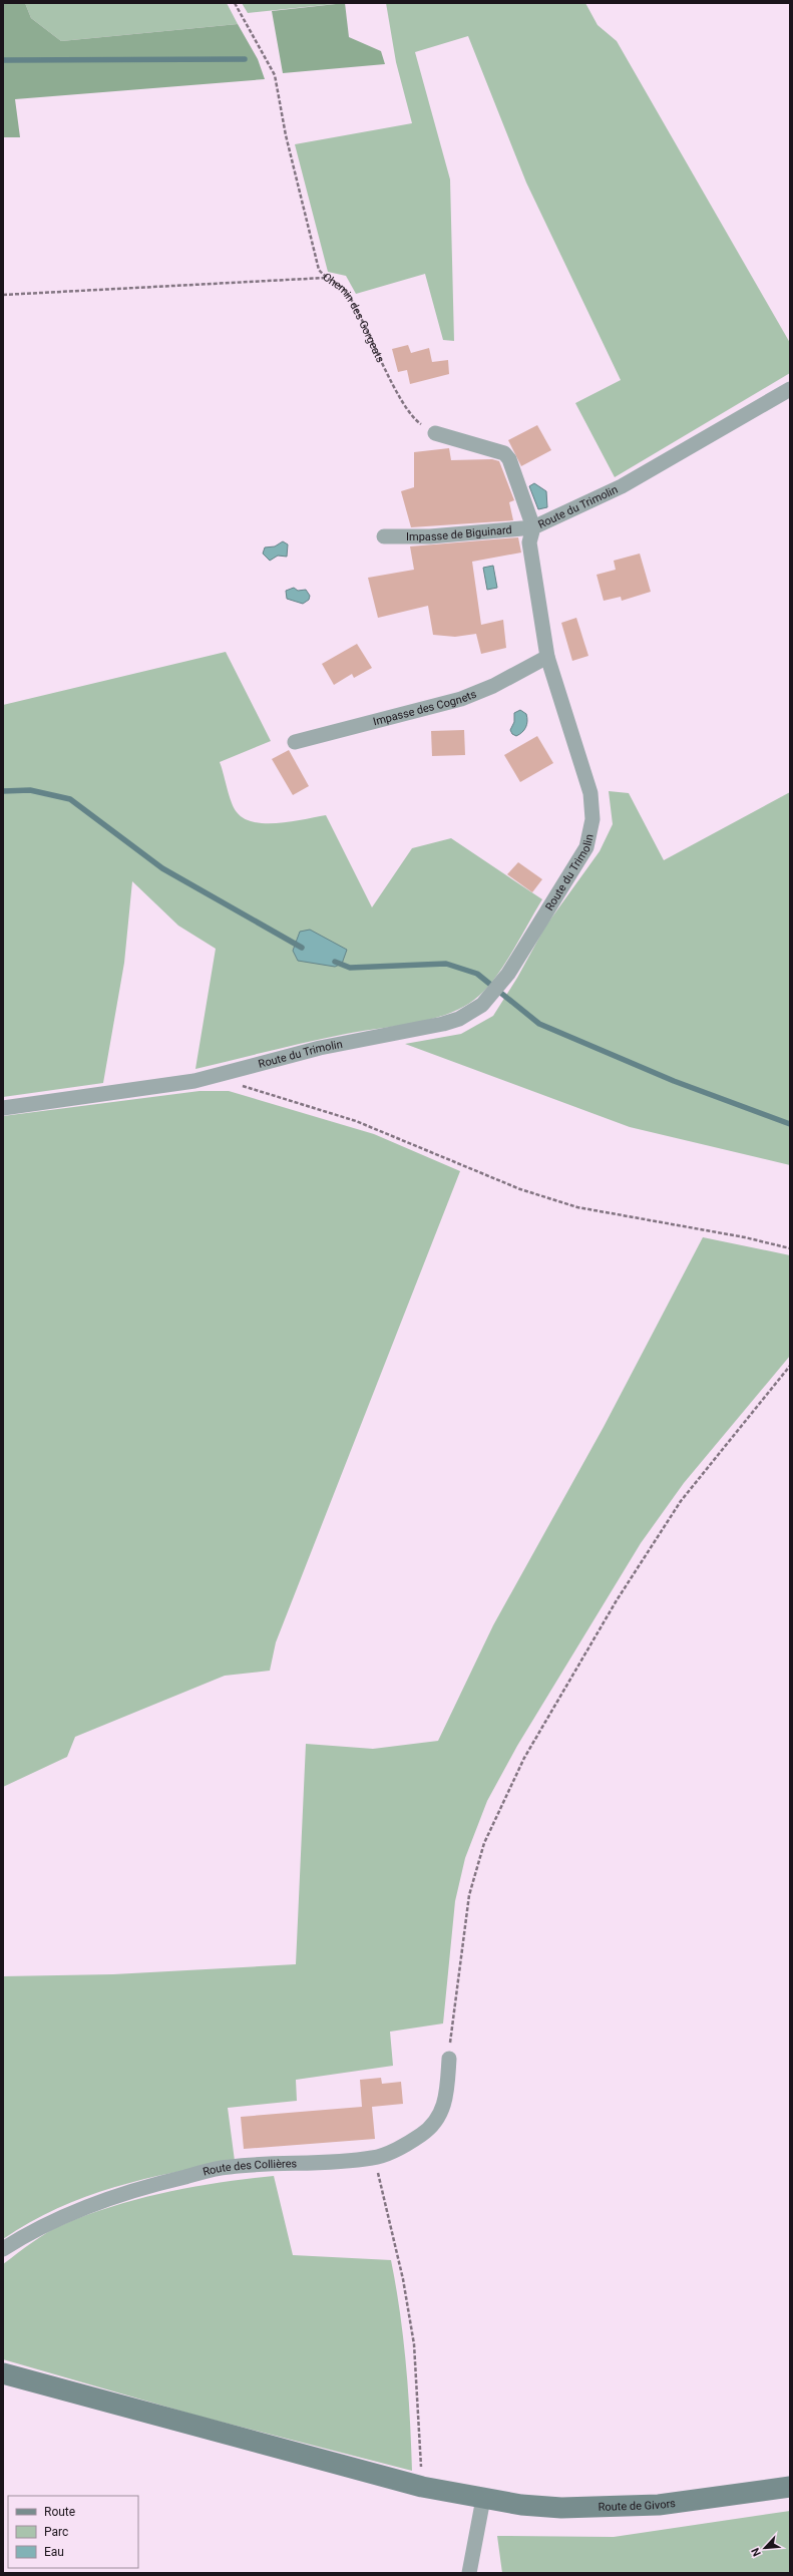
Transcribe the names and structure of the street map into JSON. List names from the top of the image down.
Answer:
{
  "streets": {
    "street": [
      "Route du Trimolin",
      "Impasse de Biguinard",
      "Impasse des Cognets",
      "Route des Collières",
      "Route de Givors"
    ],
    "path": ["Chemin des Gorgeats"]
  },
  "crossings": [
    ["Route du Trimolin", "Impasse de Biguinard"],
    ["Route du Trimolin", "Impasse des Cognets"]
  ],
  "legend": ["Route", "Parc", "Eau"],
  "north": "bottom left"
}
